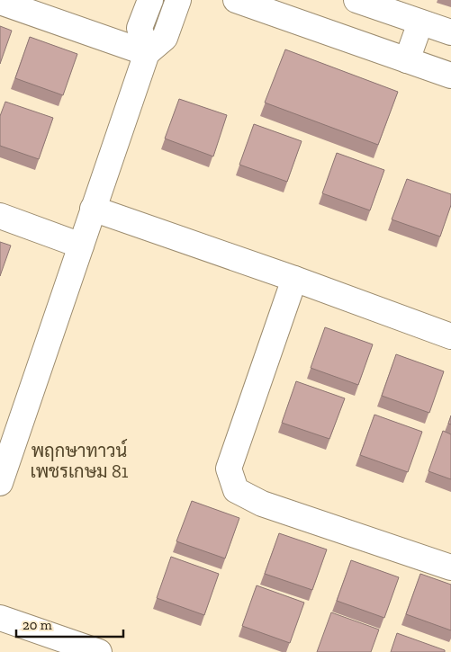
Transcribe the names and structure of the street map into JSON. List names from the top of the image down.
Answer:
{
  "districts": ["พฤกษาทาวน์ เพชรเกษม 81"],
  "scale_bar": "20 m"
}
